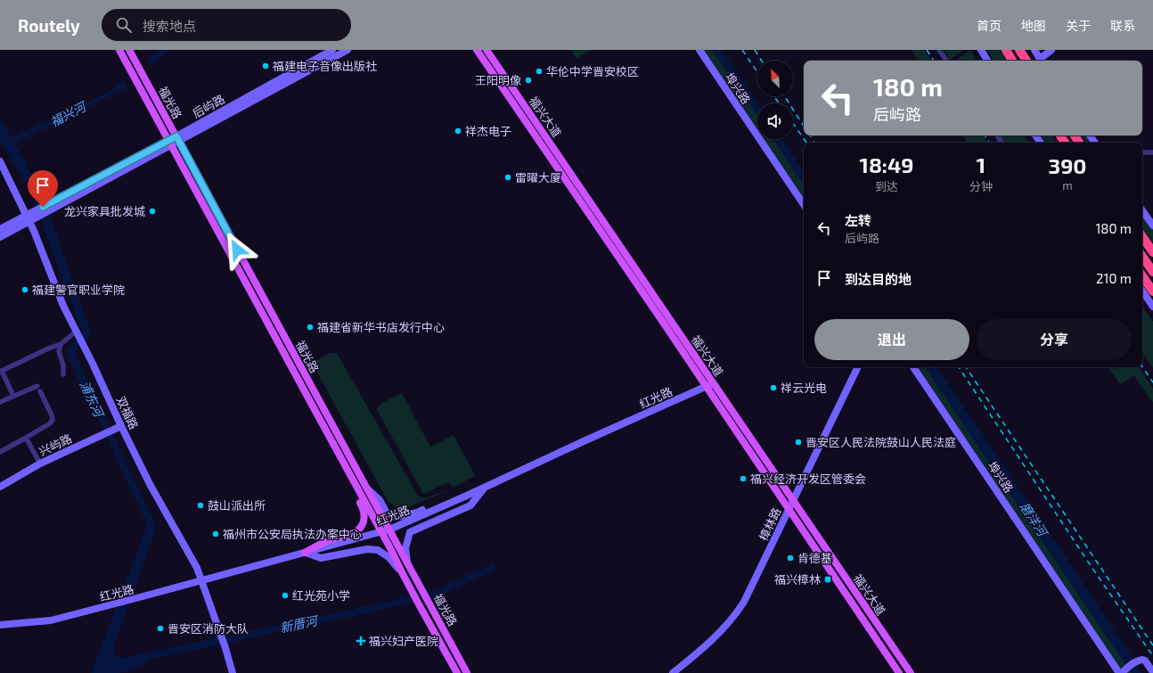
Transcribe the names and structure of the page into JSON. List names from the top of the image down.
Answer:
{
  "streets": {
    "main road": ["福光路", "福兴大道"],
    "street": [
      "埠兴路",
      "后屿路",
      "红光路",
      "双福路",
      "兴屿路",
      "樟林路"
    ]
  },
  "crossings": [
    ["福光路", "后屿路"],
    ["福光路", "红光路"],
    ["后屿路", "双福路"],
    ["福兴大道", "红光路"],
    ["福兴大道", "樟林路"],
    ["红光路", "双福路"],
    ["双福路", "兴屿路"]
  ],
  "water": [
    "福兴河",
    "浦东河",
    "磨洋河",
    "新厝河"
  ],
  "places": {
    "other": [
      "福建电子音像出版社",
      "华伦中学晋安校区",
      "王阳明像",
      "祥杰电子",
      "雷曜大厦",
      "龙兴家具批发城",
      "福建警官职业学院",
      "福建省新华书店发行中心",
      "祥云光电",
      "晋安区人民法院鼓山人民法庭",
      "福兴经济开发区管委会",
      "鼓山派出所",
      "福州市公安局执法办案中心",
      "肯德基",
      "红光苑小学",
      "晋安区消防大队"
    ],
    "transit": ["福兴樟林"],
    "health": ["福兴妇产医院"]
  },
  "north": "top left",
  "page": {
    "header": "Routely",
    "search": "搜索地点",
    "nav": [
      "首页",
      "地图",
      "关于",
      "联系"
    ],
    "turn": ["180 m", "后屿路"],
    "eta": [
      "18:49",
      "到达",
      "1",
      "分钟",
      "390",
      "m"
    ],
    "list": [
      {
        "name": "左转",
        "note": "后屿路",
        "value": "180 m"
      },
      {
        "name": "到达目的地",
        "value": "210 m"
      }
    ],
    "buttons": ["退出", "分享"]
  }
}
